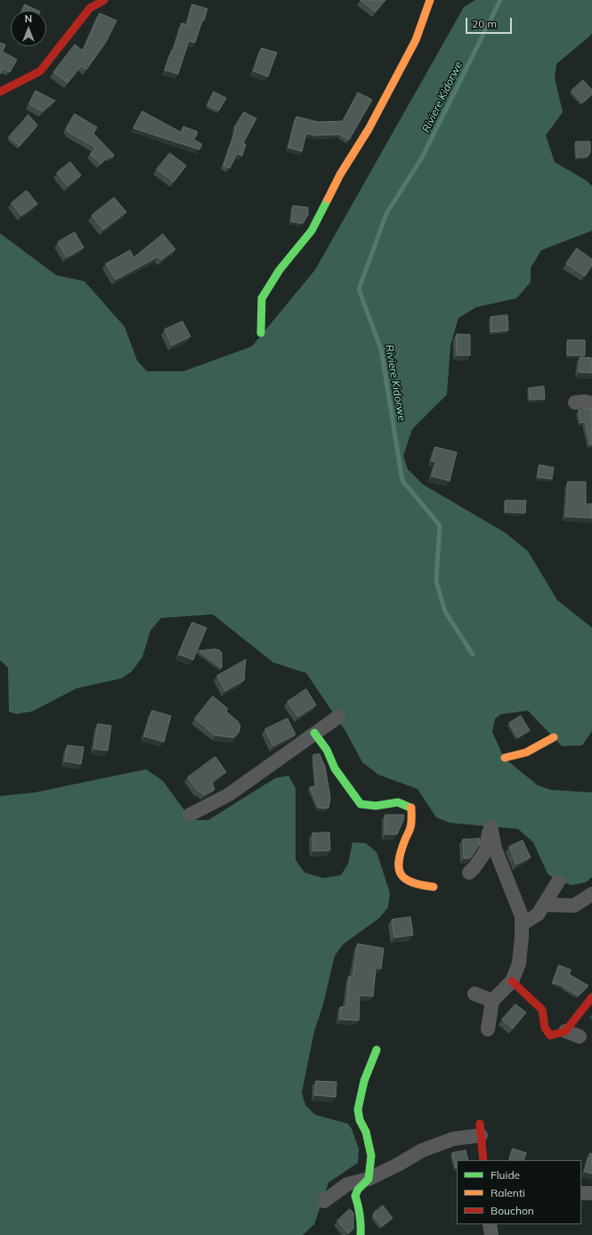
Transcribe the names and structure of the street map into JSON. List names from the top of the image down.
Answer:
{
  "water": ["Riviere Kidorwe"],
  "legend": ["Fluide", "Ralenti", "Bouchon"],
  "scale_bar": "20 m",
  "north": "top"
}
